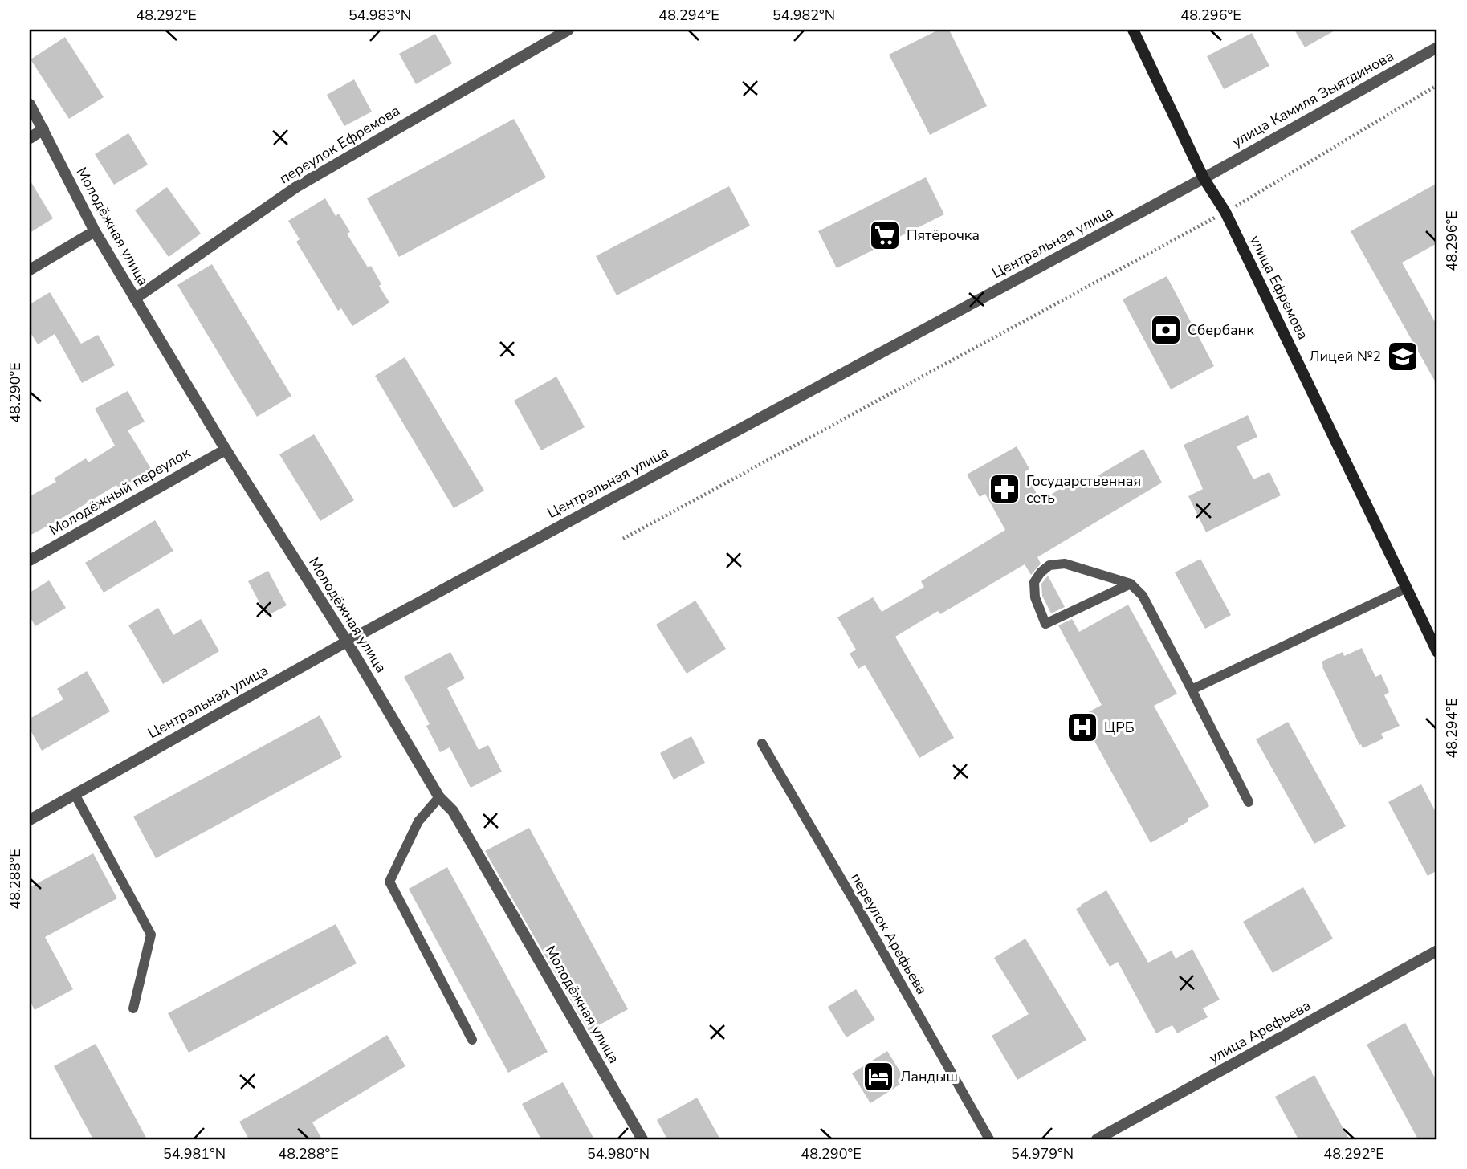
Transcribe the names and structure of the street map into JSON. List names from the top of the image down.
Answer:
{
  "streets": {
    "street": [
      "улица Камиля Зыятдинова",
      "переулок Ефремова",
      "Молодёжная улица",
      "Центральная улица",
      "улица Ефремова",
      "Молодёжный переулок",
      "улица Арефьева"
    ],
    "lane": ["переулок Арефьева"]
  },
  "crossings": [
    ["улица Камиля Зыятдинова", "Центральная улица"],
    ["улица Камиля Зыятдинова", "улица Ефремова"],
    ["переулок Ефремова", "Молодёжная улица"],
    ["Молодёжная улица", "Центральная улица"],
    ["Молодёжная улица", "Молодёжный переулок"],
    ["Центральная улица", "улица Ефремова"]
  ],
  "places": {
    "supermarket": ["Пятёрочка"],
    "bank": ["Сбербанк"],
    "school or university": ["Лицей №2"],
    "pharmacy": ["Государственная сеть"],
    "hospital": ["ЦРБ"],
    "hotel": ["Ландыш"]
  },
  "coordinates": [
    "48.292°E",
    "54.983°N",
    "48.294°E",
    "54.982°N",
    "48.296°E",
    "48.290°E",
    "48.288°E",
    "54.981°N",
    "54.980°N",
    "54.979°N"
  ]
}
